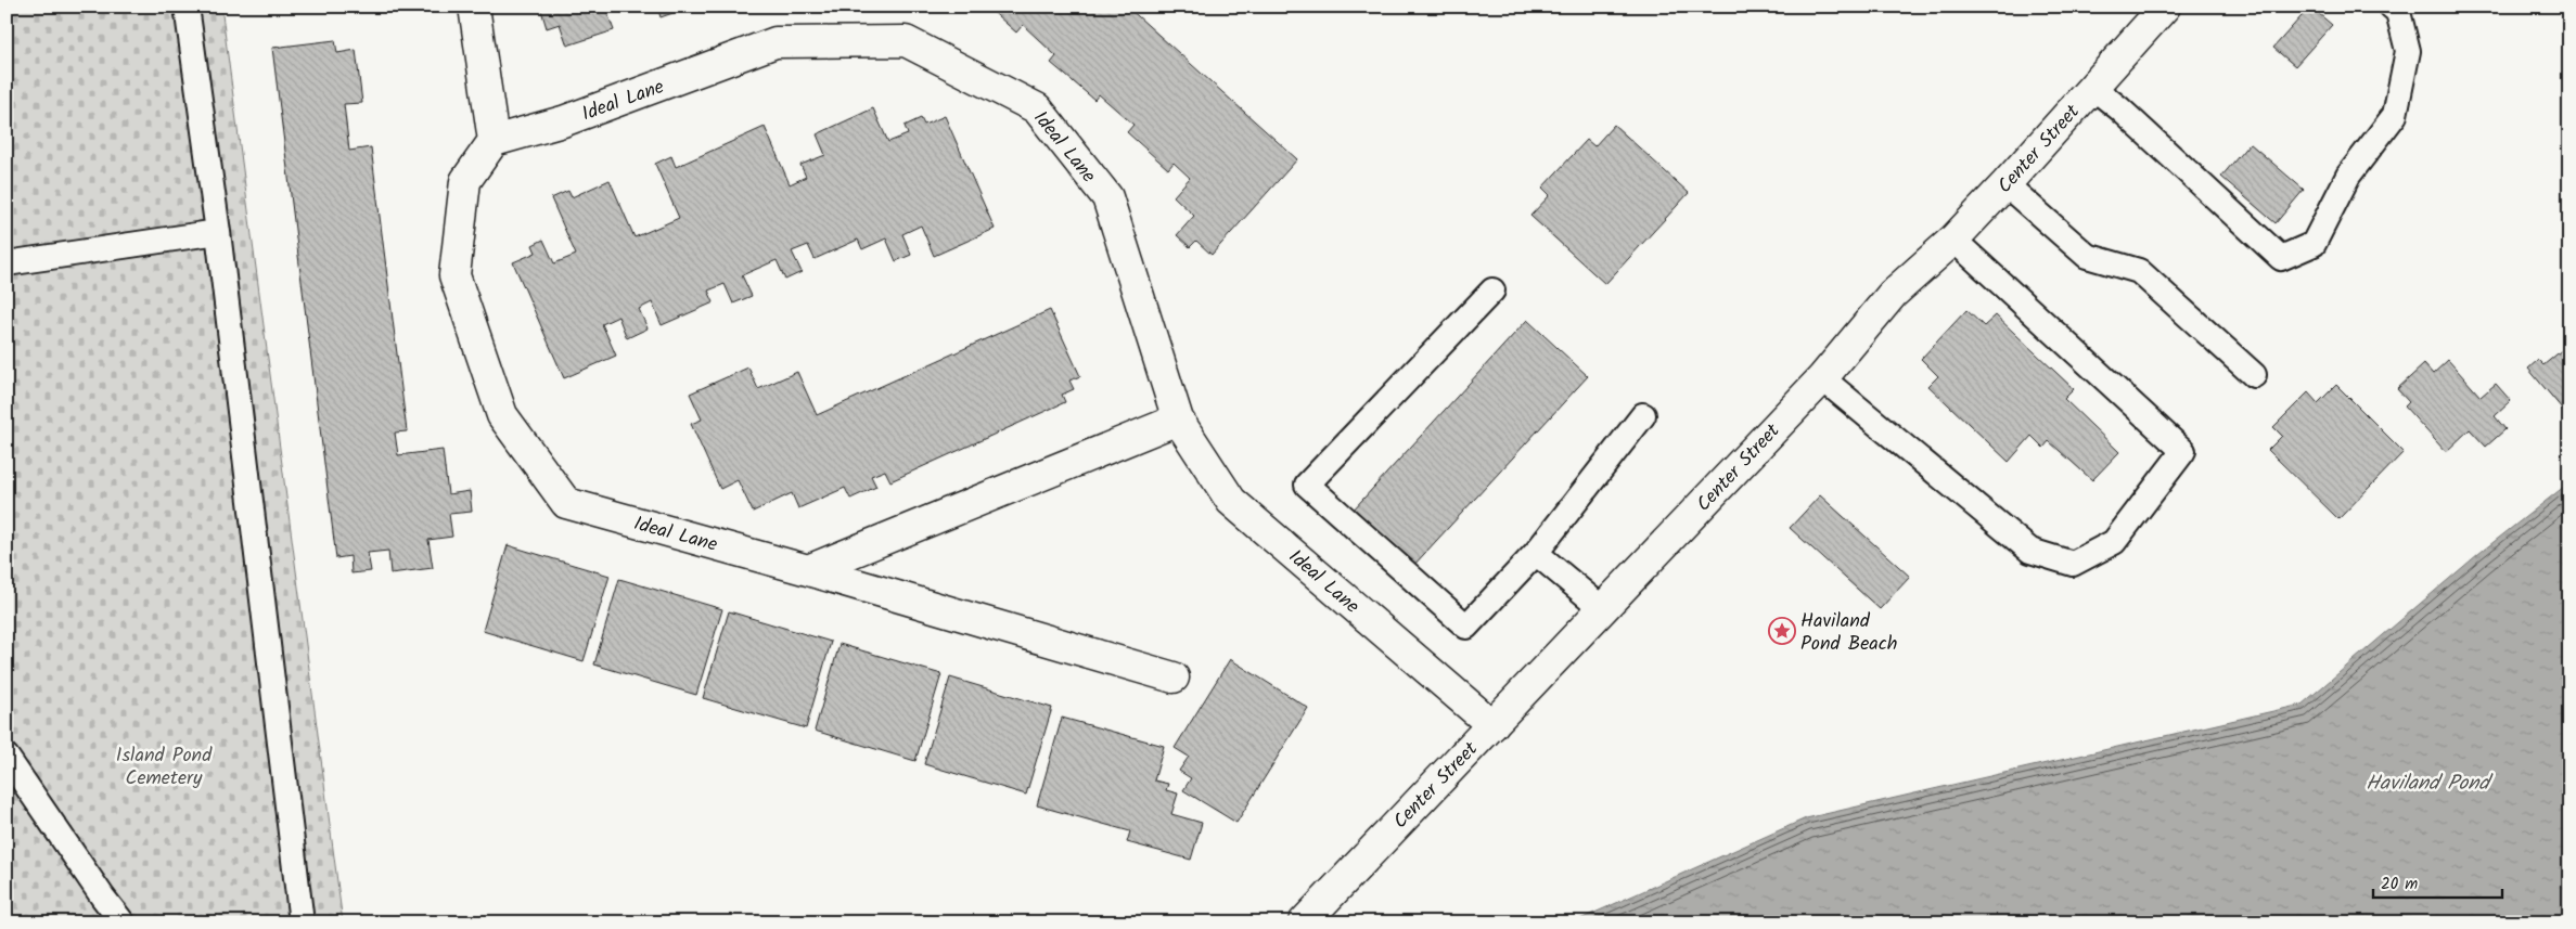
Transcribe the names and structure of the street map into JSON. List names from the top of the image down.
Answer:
{
  "streets": {
    "street": ["Ideal Lane", "Center Street"]
  },
  "crossings": [
    ["Ideal Lane", "Center Street"]
  ],
  "water": ["Haviland Pond"],
  "parks": ["Island Pond Cemetery"],
  "places": {
    "place": ["Haviland Pond Beach"]
  },
  "scale_bar": "20 m"
}
